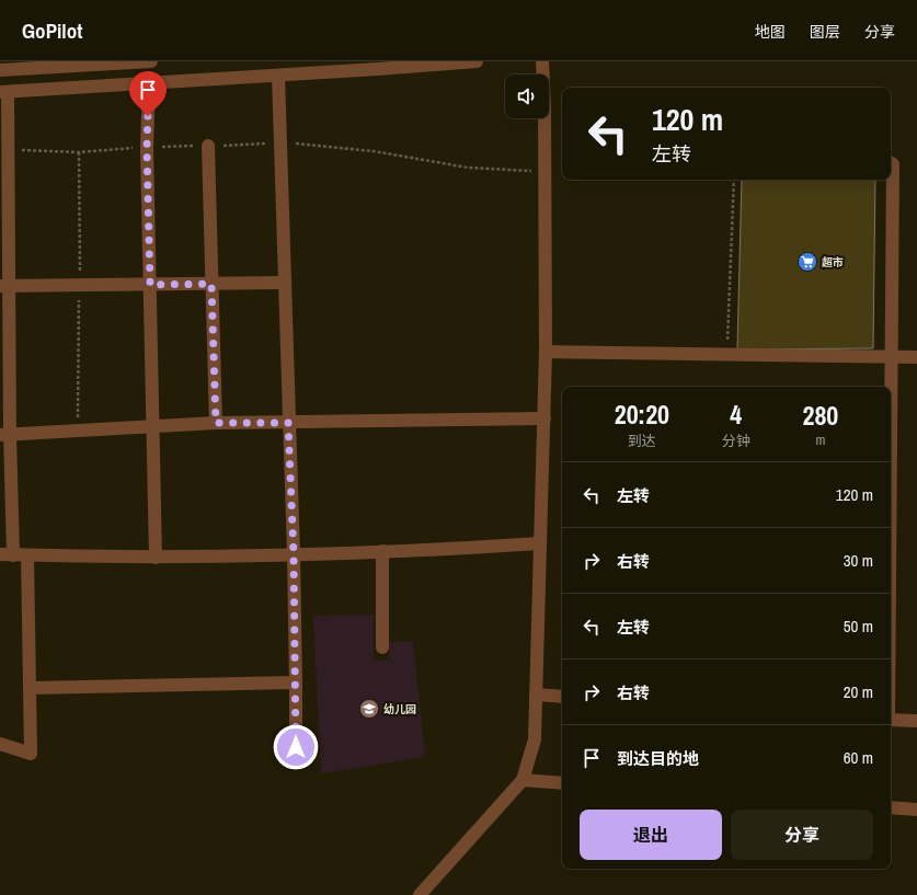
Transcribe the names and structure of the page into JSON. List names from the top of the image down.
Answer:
{
  "places": {
    "supermarket": ["超市"],
    "school or university": ["幼儿园"]
  },
  "page": {
    "header": "GoPilot",
    "nav": ["地图", "图层", "分享"],
    "turn": ["120 m", "左转"],
    "eta": [
      "20:20",
      "到达",
      "4",
      "分钟",
      "280",
      "m"
    ],
    "list": [
      {
        "name": "左转",
        "value": "120 m"
      },
      {
        "name": "右转",
        "value": "30 m"
      },
      {
        "name": "左转",
        "value": "50 m"
      },
      {
        "name": "右转",
        "value": "20 m"
      },
      {
        "name": "到达目的地",
        "value": "60 m"
      }
    ],
    "buttons": ["退出", "分享"]
  }
}
